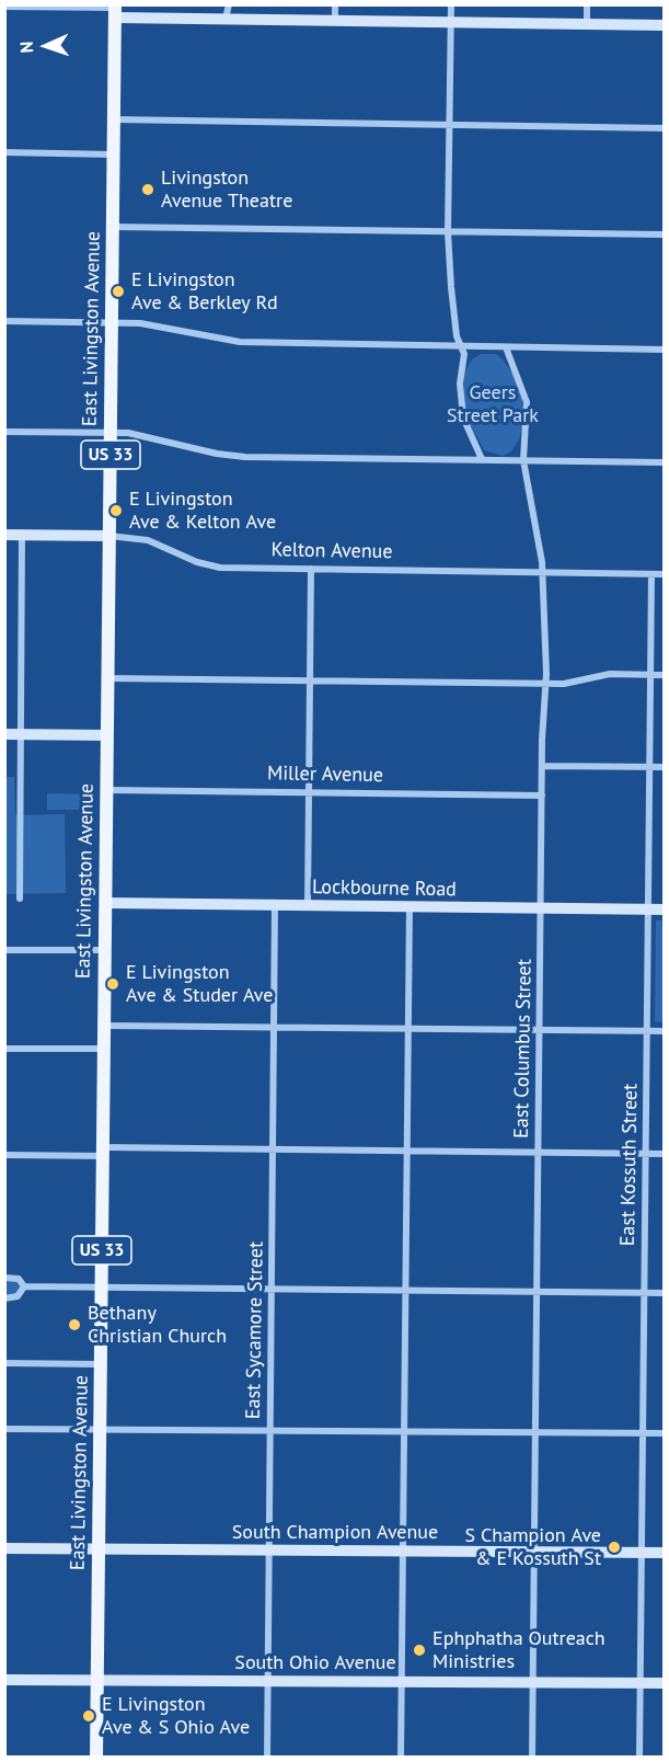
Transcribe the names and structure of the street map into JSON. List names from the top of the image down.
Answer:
{
  "streets": {
    "main road": ["East Livingston Avenue", "US 33"],
    "street": [
      "Kelton Avenue",
      "Miller Avenue",
      "Lockbourne Road",
      "East Columbus Street",
      "East Kossuth Street",
      "East Sycamore Street",
      "South Champion Avenue",
      "South Ohio Avenue"
    ]
  },
  "crossings": [
    ["East Livingston Avenue", "Kelton Avenue"],
    ["East Livingston Avenue", "Miller Avenue"],
    ["East Livingston Avenue", "Lockbourne Road"],
    ["East Livingston Avenue", "South Champion Avenue"],
    ["East Livingston Avenue", "South Ohio Avenue"],
    ["Kelton Avenue", "East Columbus Street"],
    ["Kelton Avenue", "East Kossuth Street"],
    ["Miller Avenue", "East Columbus Street"],
    ["Lockbourne Road", "East Columbus Street"],
    ["Lockbourne Road", "East Kossuth Street"],
    ["Lockbourne Road", "East Sycamore Street"],
    ["East Columbus Street", "South Champion Avenue"],
    ["East Columbus Street", "South Ohio Avenue"],
    ["East Kossuth Street", "South Champion Avenue"],
    ["East Kossuth Street", "South Ohio Avenue"],
    ["East Sycamore Street", "South Champion Avenue"],
    ["East Sycamore Street", "South Ohio Avenue"]
  ],
  "parks": ["Geers Street Park"],
  "places": [
    "Livingston Avenue Theatre",
    "E Livingston Ave & Berkley Rd",
    "E Livingston Ave & Kelton Ave",
    "E Livingston Ave & Studer Ave",
    "Bethany Christian Church",
    "S Champion Ave & E Kossuth St",
    "Ephphatha Outreach Ministries",
    "E Livingston Ave & S Ohio Ave"
  ],
  "north": "left"
}
